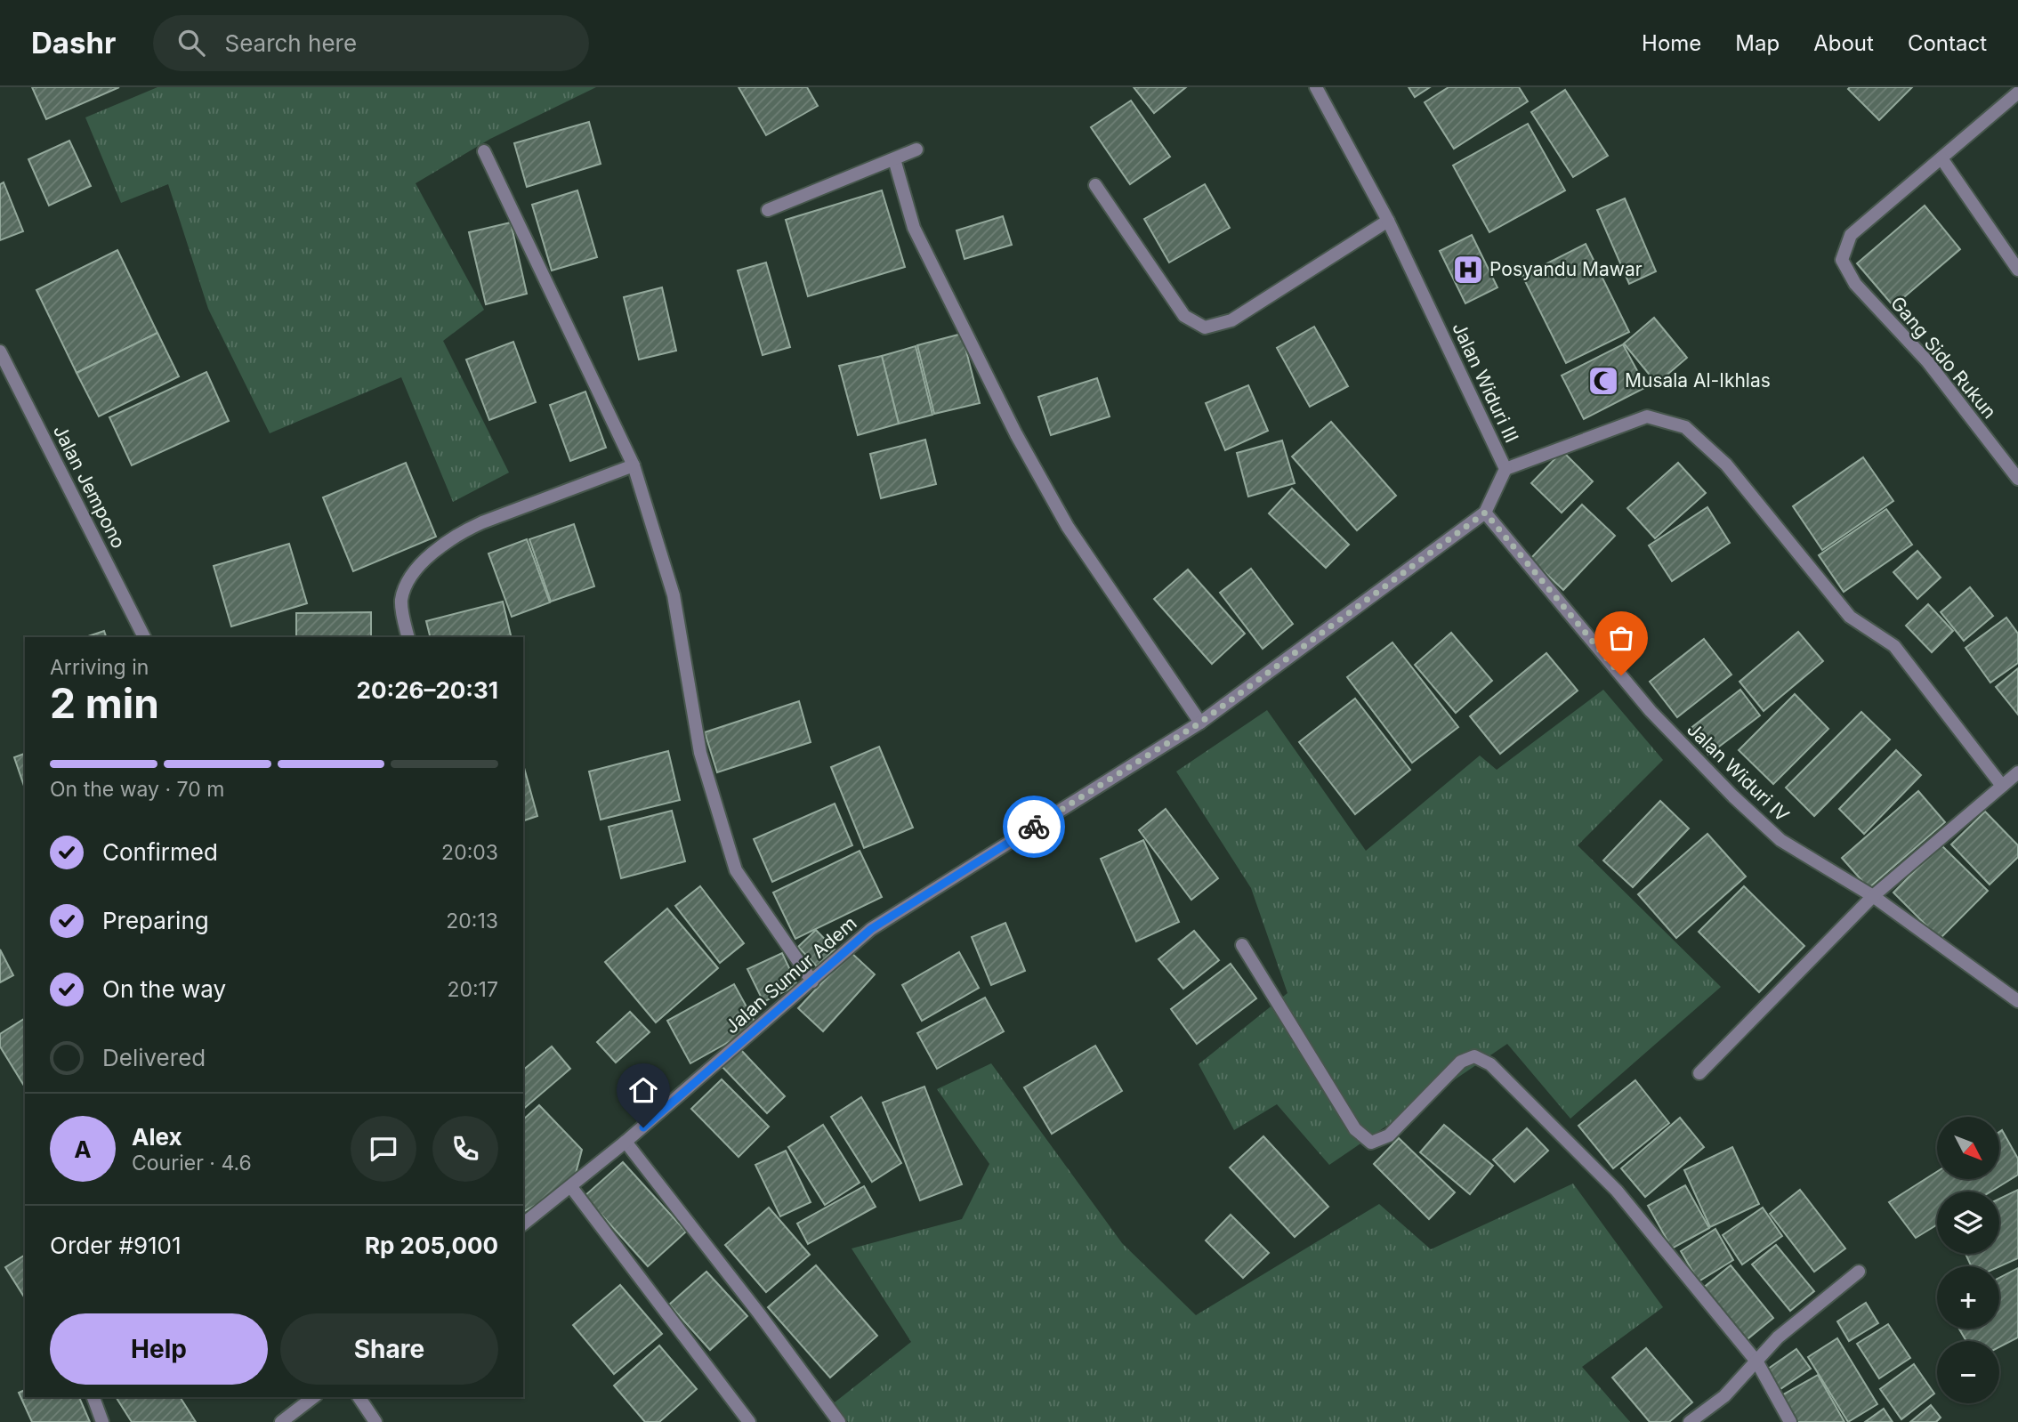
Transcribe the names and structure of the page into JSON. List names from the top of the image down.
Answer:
{
  "streets": {
    "street": [
      "Gang Sido Rukun",
      "Jalan Widuri III",
      "Jalan Jempono",
      "Jalan Widuri IV",
      "Jalan Sumur Adem"
    ]
  },
  "crossings": [
    ["Jalan Widuri III", "Jalan Widuri IV"],
    ["Jalan Widuri III", "Jalan Sumur Adem"]
  ],
  "places": {
    "hospital": ["Posyandu Mawar"],
    "mosque": ["Musala Al-Ikhlas"]
  },
  "north": "bottom right",
  "page": {
    "header": "Dashr",
    "search": "Search here",
    "nav": [
      "Home",
      "Map",
      "About",
      "Contact"
    ],
    "heading": ["2 min", "Arriving in", "20:26–20:31"],
    "panel": [
      "Alex",
      "Courier · 4.6",
      "Order #9101",
      "Rp 205,000"
    ],
    "bar": "On the way · 70 m",
    "list": [
      ["Confirmed", "20:03"],
      ["Preparing", "20:13"],
      ["On the way", "20:17"],
      "Delivered"
    ],
    "round": "A",
    "map_buttons": ["+", "−"],
    "buttons": ["Help", "Share"]
  }
}
